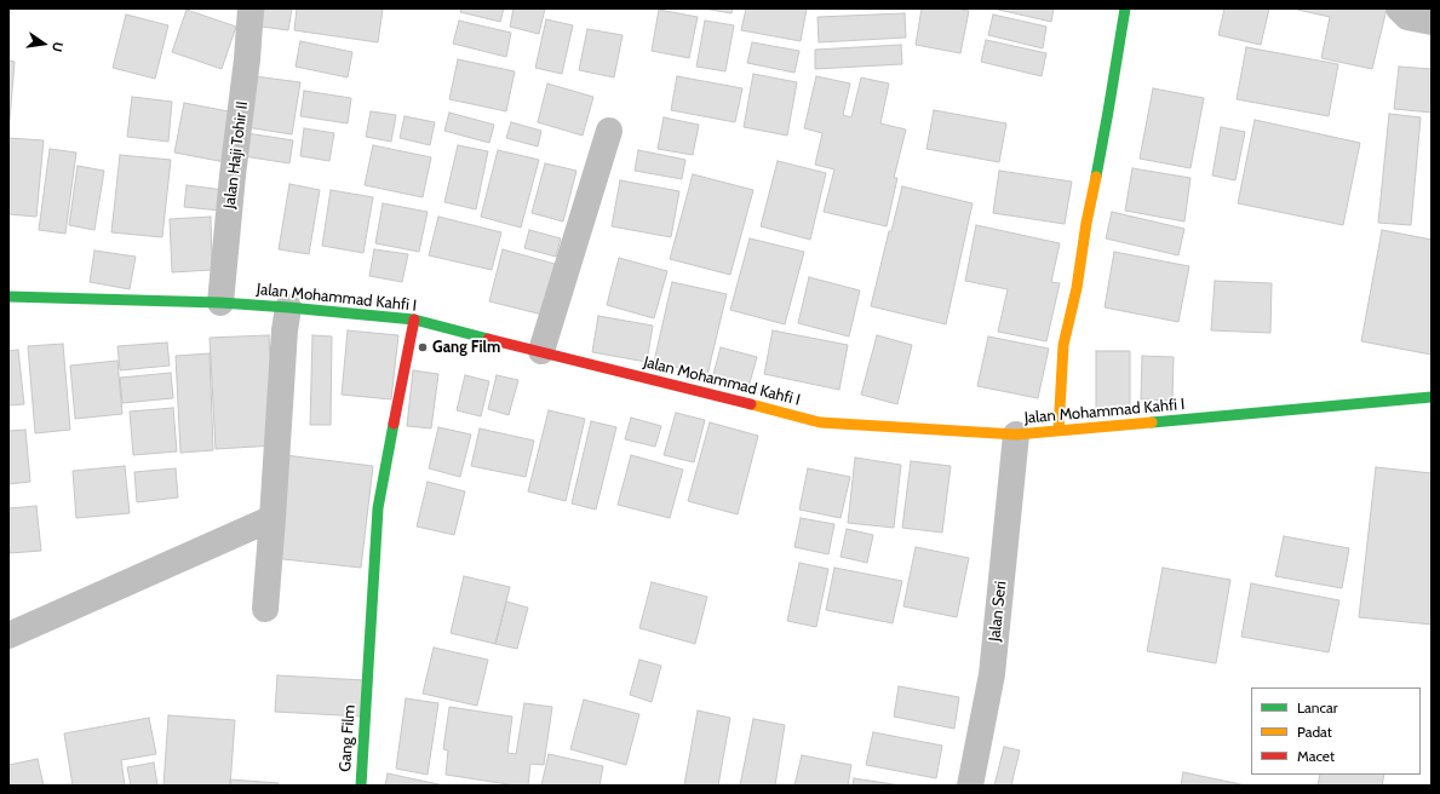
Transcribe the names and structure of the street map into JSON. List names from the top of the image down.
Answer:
{
  "streets": {
    "main road": ["Jalan Mohammad Kahfi I", "Gang Film"],
    "street": ["Jalan Haji Tohir II", "Jalan Seri"]
  },
  "crossings": [
    ["Jalan Haji Tohir II", "Jalan Mohammad Kahfi I"],
    ["Jalan Mohammad Kahfi I", "Jalan Seri"],
    ["Jalan Mohammad Kahfi I", "Gang Film"]
  ],
  "places": ["Gang Film"],
  "legend": ["Lancar", "Padat", "Macet"],
  "north": "right"
}
